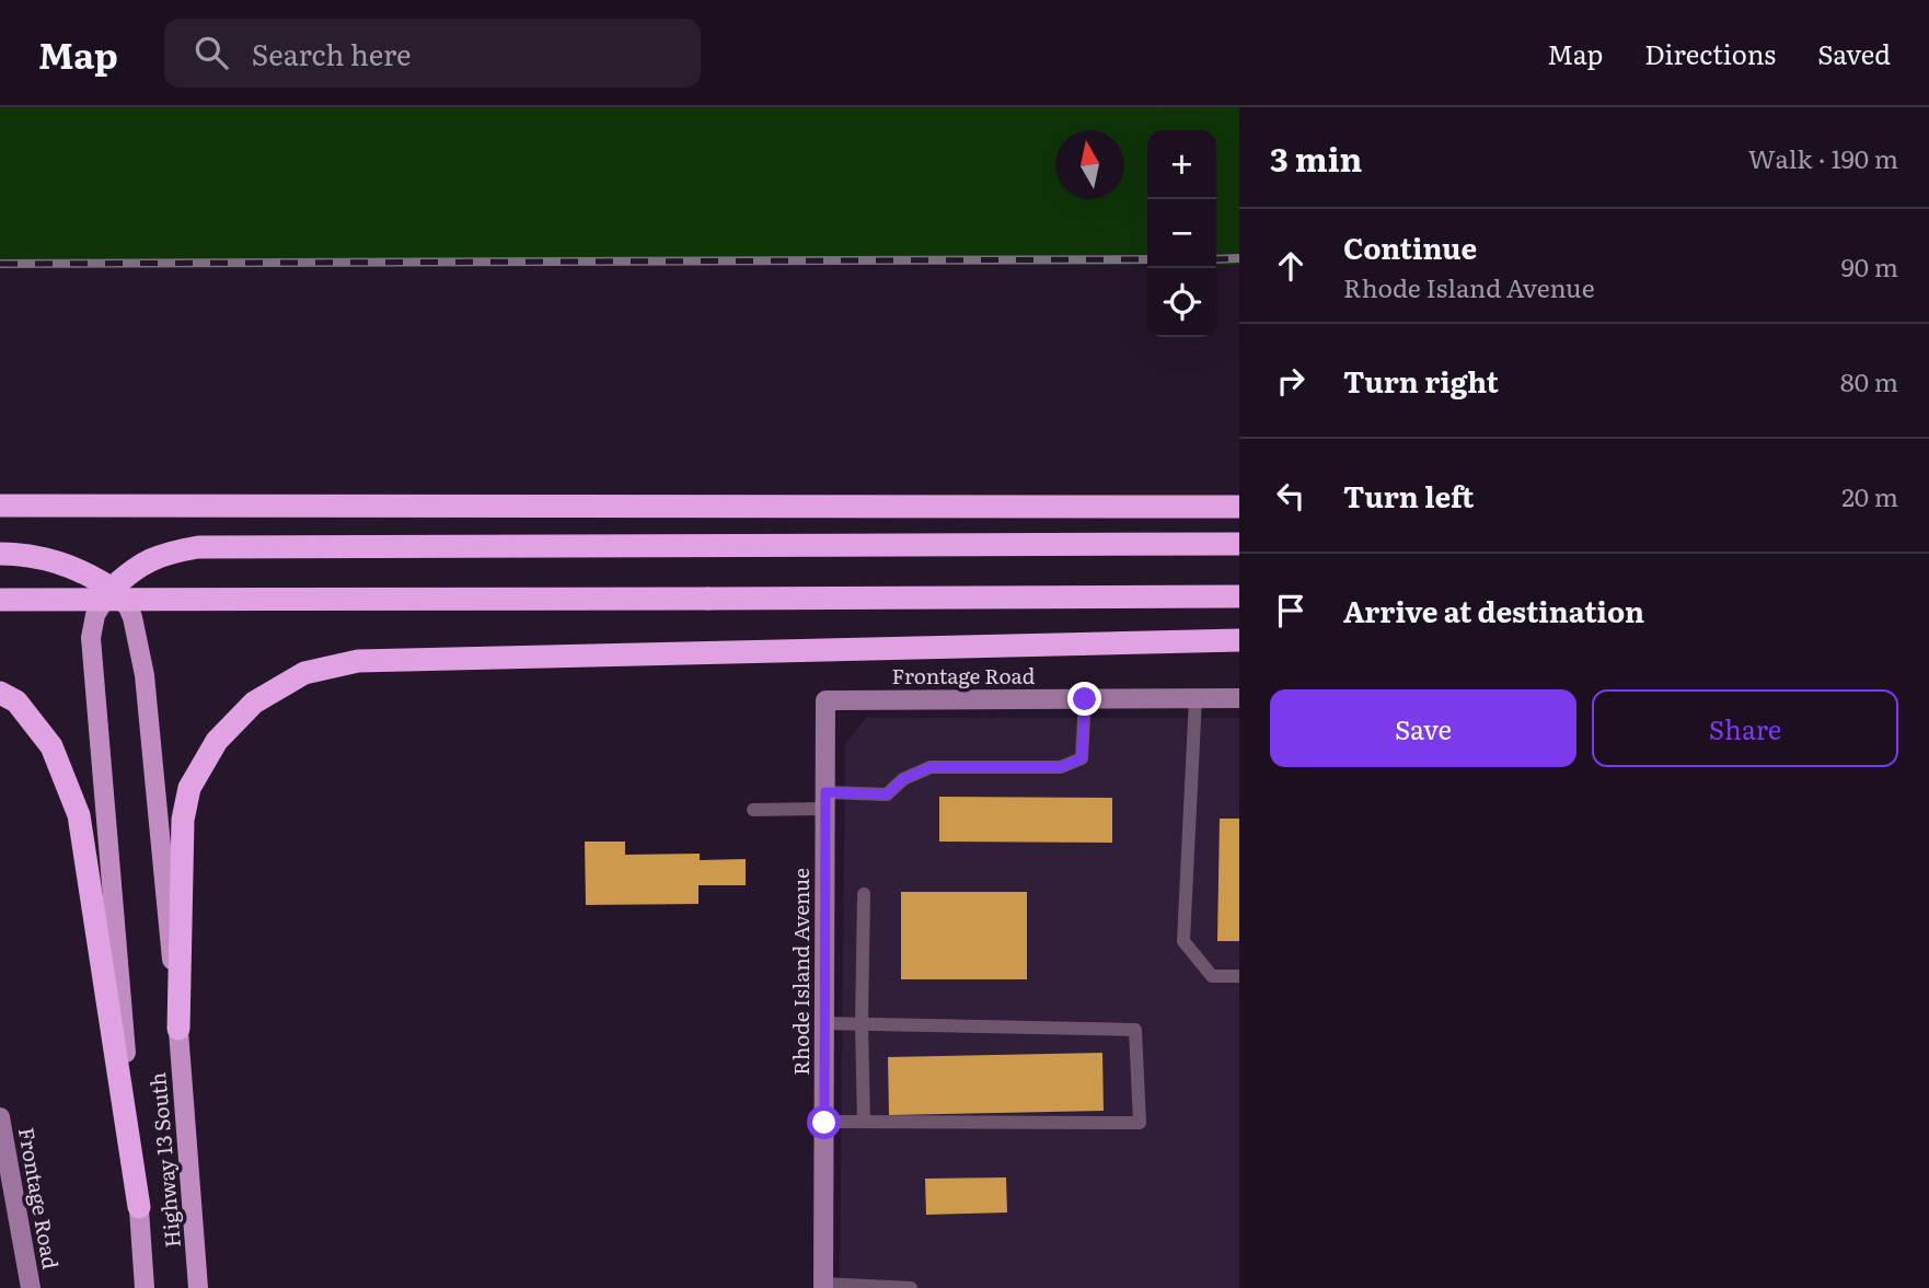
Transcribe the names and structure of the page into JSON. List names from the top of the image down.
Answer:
{
  "streets": {
    "main road": ["Highway 13 South"],
    "street": ["Frontage Road", "Rhode Island Avenue"]
  },
  "crossings": [
    ["Frontage Road", "Rhode Island Avenue"]
  ],
  "north": "top",
  "page": {
    "header": "Map",
    "search": "Search here",
    "nav": ["Map", "Directions", "Saved"],
    "heading": ["3 min", "Walk · 190 m"],
    "map_buttons": ["+", "−"],
    "list": [
      ["Continue", "Rhode Island Avenue", "90 m"],
      ["Turn right", "80 m"],
      ["Turn left", "20 m"],
      "Arrive at destination"
    ],
    "buttons": ["Save", "Share"]
  }
}
